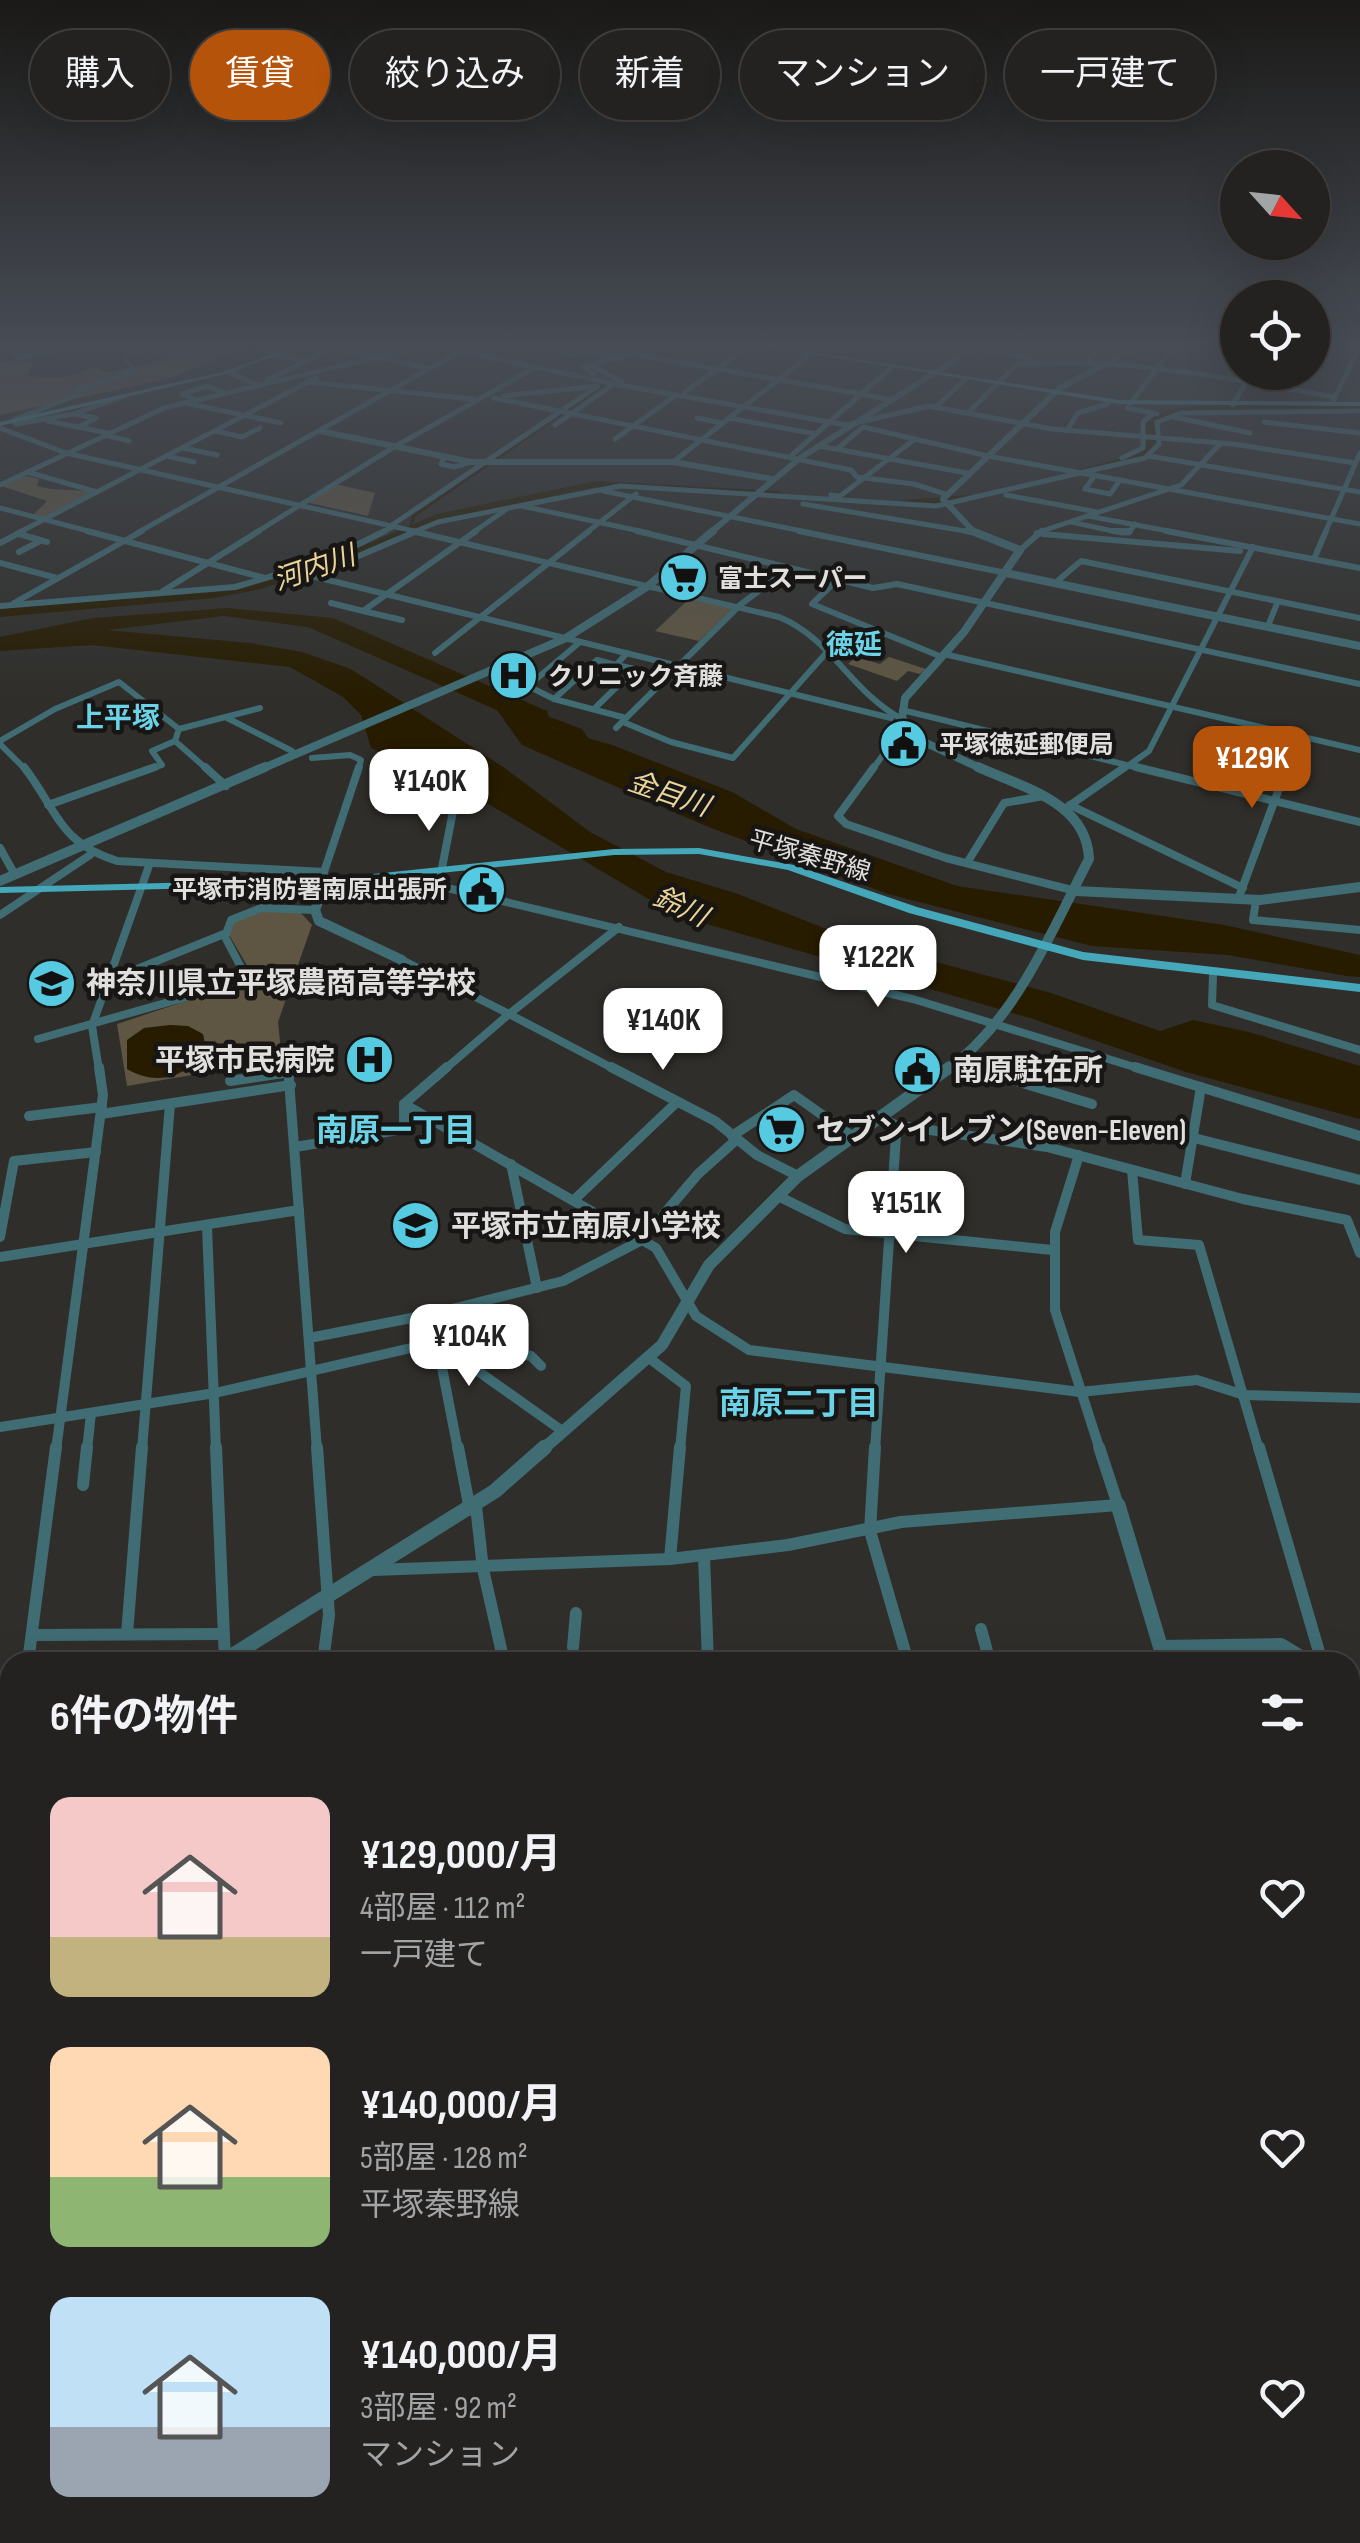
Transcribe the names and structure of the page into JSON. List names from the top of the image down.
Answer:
{
  "streets": {
    "main road": ["平塚秦野線"]
  },
  "districts": [
    "徳延",
    "上平塚",
    "南原一丁目",
    "南原二丁目"
  ],
  "water": ["河内川", "金目川", "鈴川"],
  "places": {
    "supermarket": ["富士スーパー", "セブンイレブン(Seven-Eleven)"],
    "hospital": ["クリニック斉藤", "平塚市民病院"],
    "public building": ["平塚徳延郵便局", "平塚市消防署南原出張所", "南原駐在所"],
    "school or university": ["神奈川県立平塚農商高等学校", "平塚市立南原小学校"]
  },
  "north": "bottom right",
  "page": {
    "chip": [
      "購入",
      "賃貸",
      "絞り込み",
      "新着",
      "マンション",
      "一戸建て"
    ],
    "price": [
      "¥129K",
      "¥140K",
      "¥122K",
      "¥140K",
      "¥151K",
      "¥104K"
    ],
    "heading": "6件の物件",
    "list": [
      {
        "name": "¥129,000/月",
        "note": "4部屋 · 112 m² · 一戸建て"
      },
      {
        "name": "¥140,000/月",
        "note": "5部屋 · 128 m² · 平塚秦野線"
      },
      {
        "name": "¥140,000/月",
        "note": "3部屋 · 92 m² · マンション"
      }
    ]
  }
}
